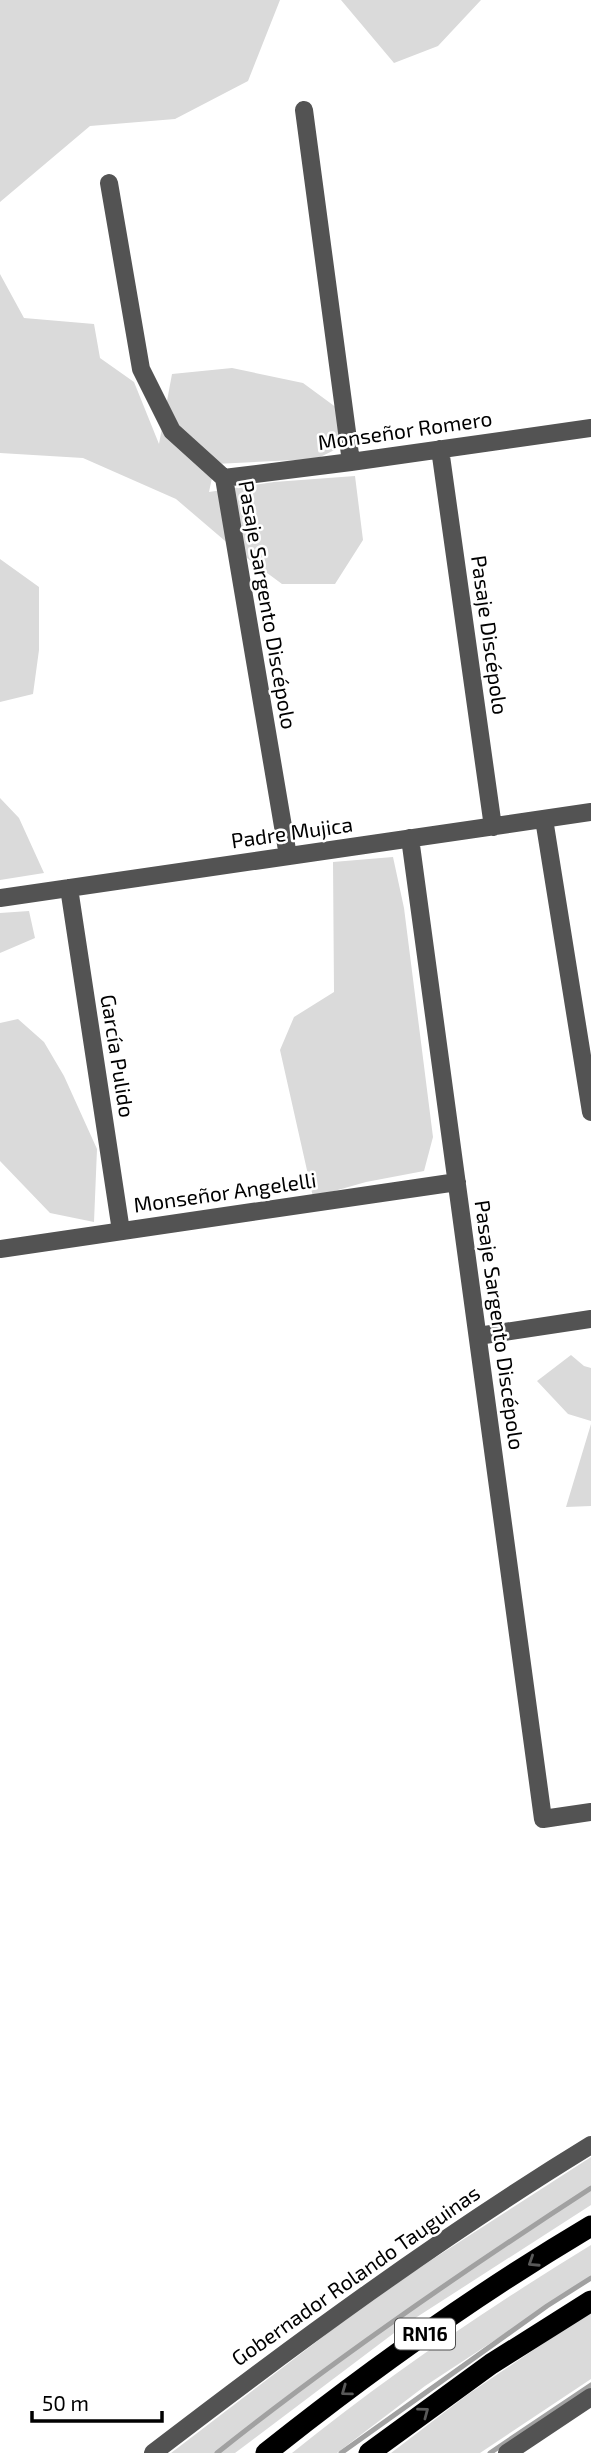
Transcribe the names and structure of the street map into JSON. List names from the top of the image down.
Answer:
{
  "streets": {
    "highway": ["RN16"],
    "street": [
      "Monseñor Romero",
      "Pasaje Sargento Discépolo",
      "Pasaje Discépolo",
      "Padre Mujica",
      "García Pulido",
      "Monseñor Angelelli",
      "Gobernador Rolando Tauguinas"
    ]
  },
  "crossings": [
    ["Monseñor Romero", "Pasaje Sargento Discépolo"],
    ["Monseñor Romero", "Pasaje Discépolo"],
    ["Pasaje Sargento Discépolo", "Padre Mujica"],
    ["Pasaje Sargento Discépolo", "Monseñor Angelelli"],
    ["Pasaje Discépolo", "Padre Mujica"],
    ["Padre Mujica", "García Pulido"],
    ["García Pulido", "Monseñor Angelelli"]
  ],
  "scale_bar": "50 m"
}
